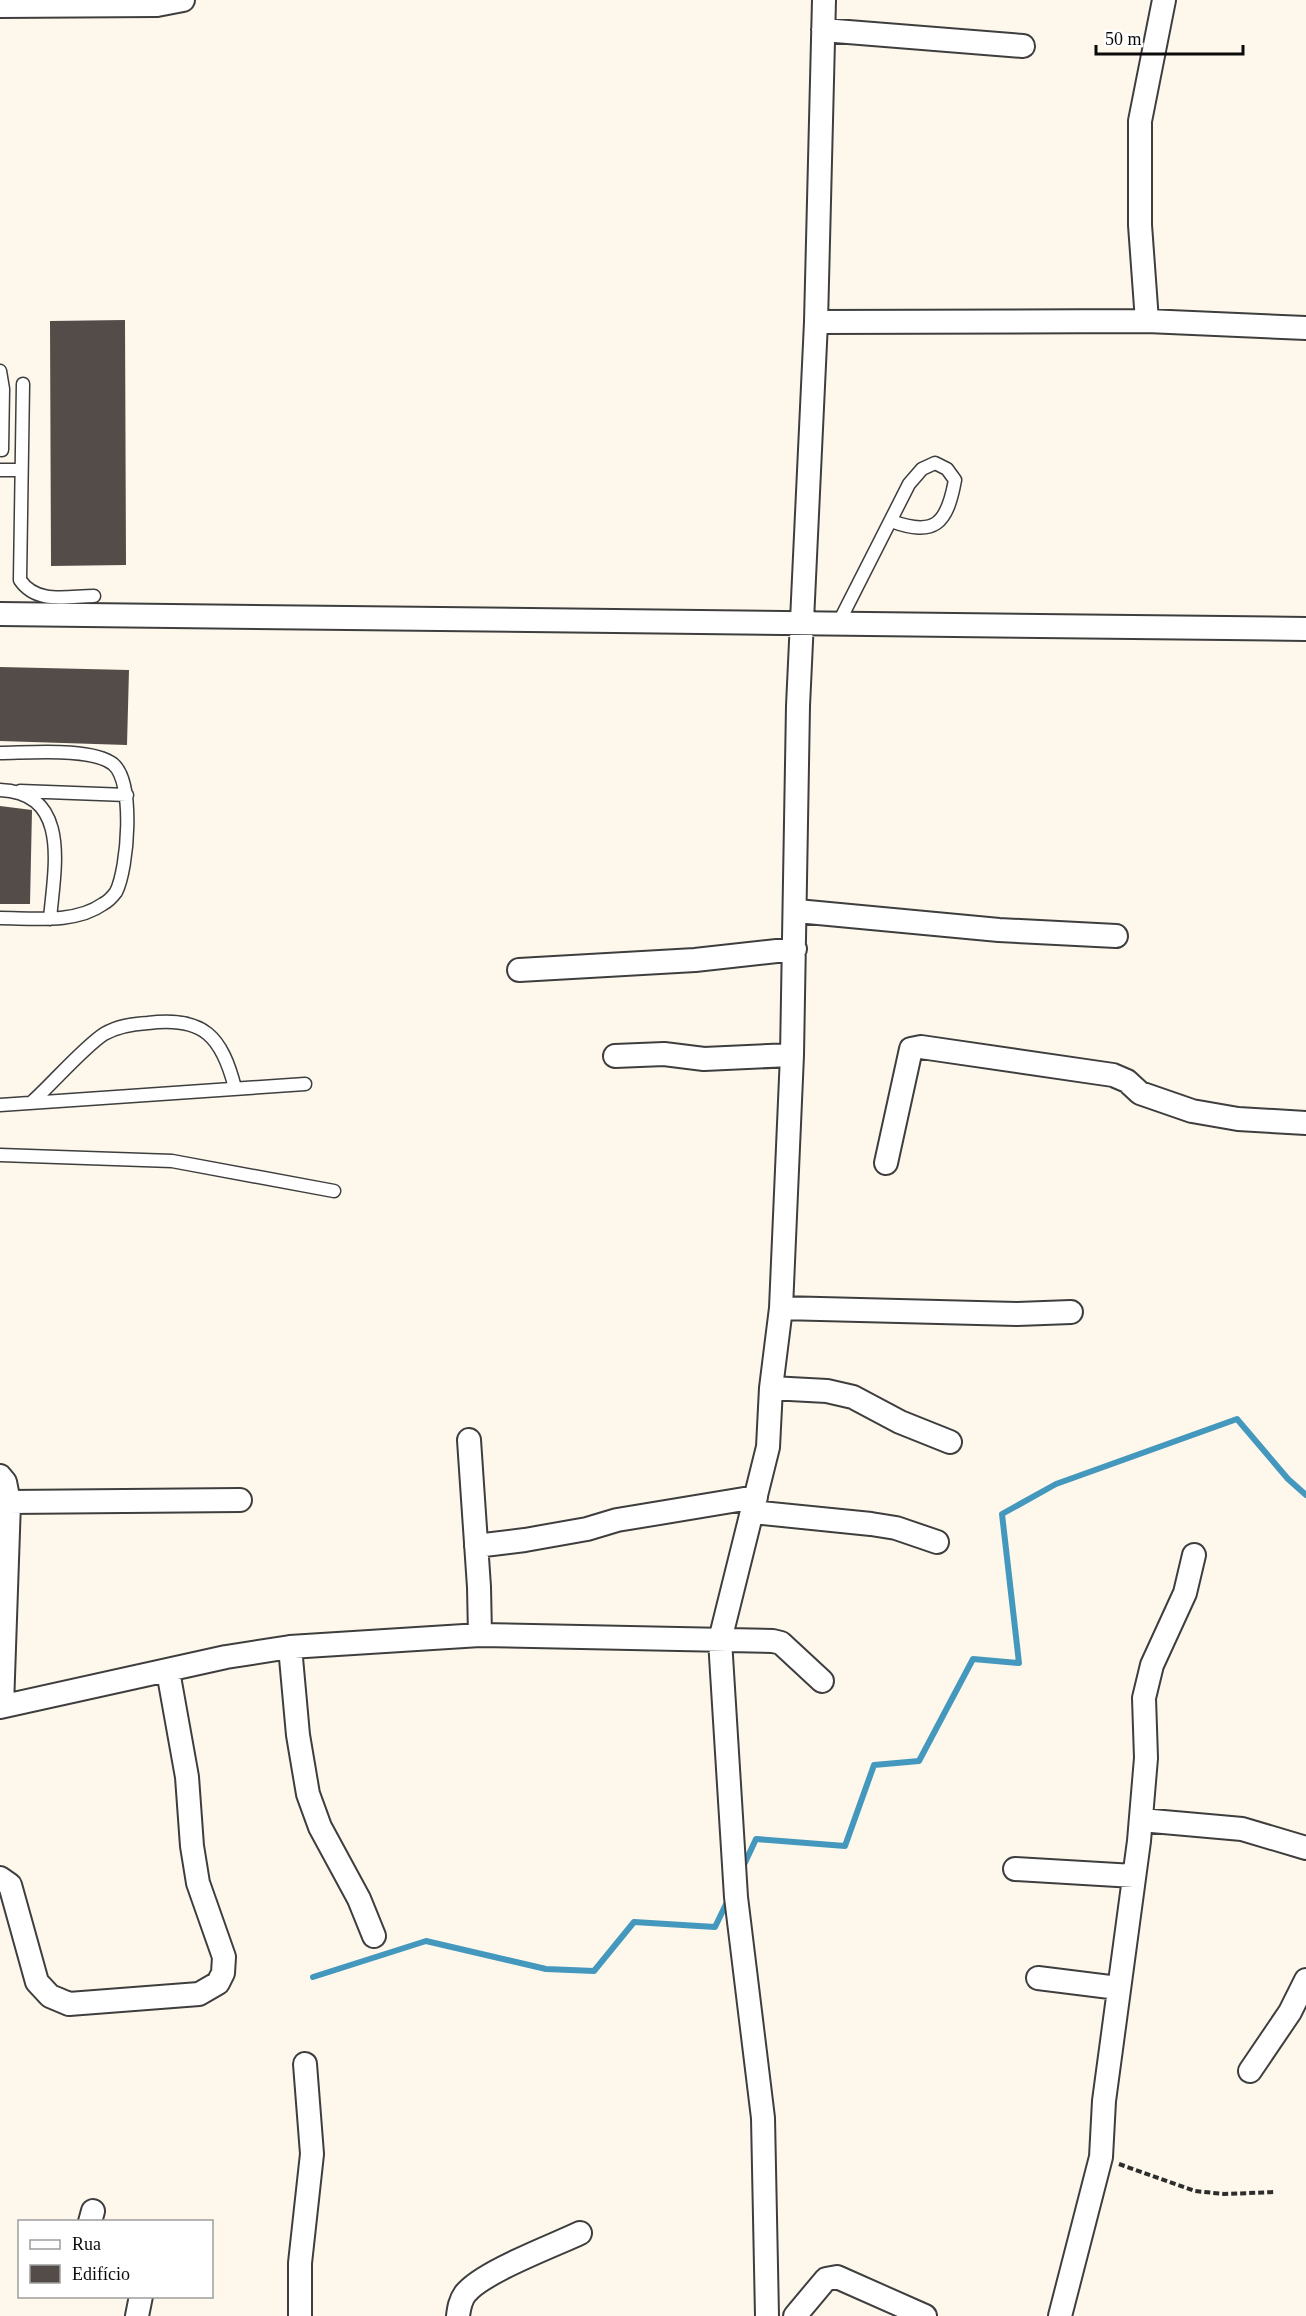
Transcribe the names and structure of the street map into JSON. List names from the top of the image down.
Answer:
{
  "legend": ["Rua", "Edifício"],
  "scale_bar": "50 m"
}
